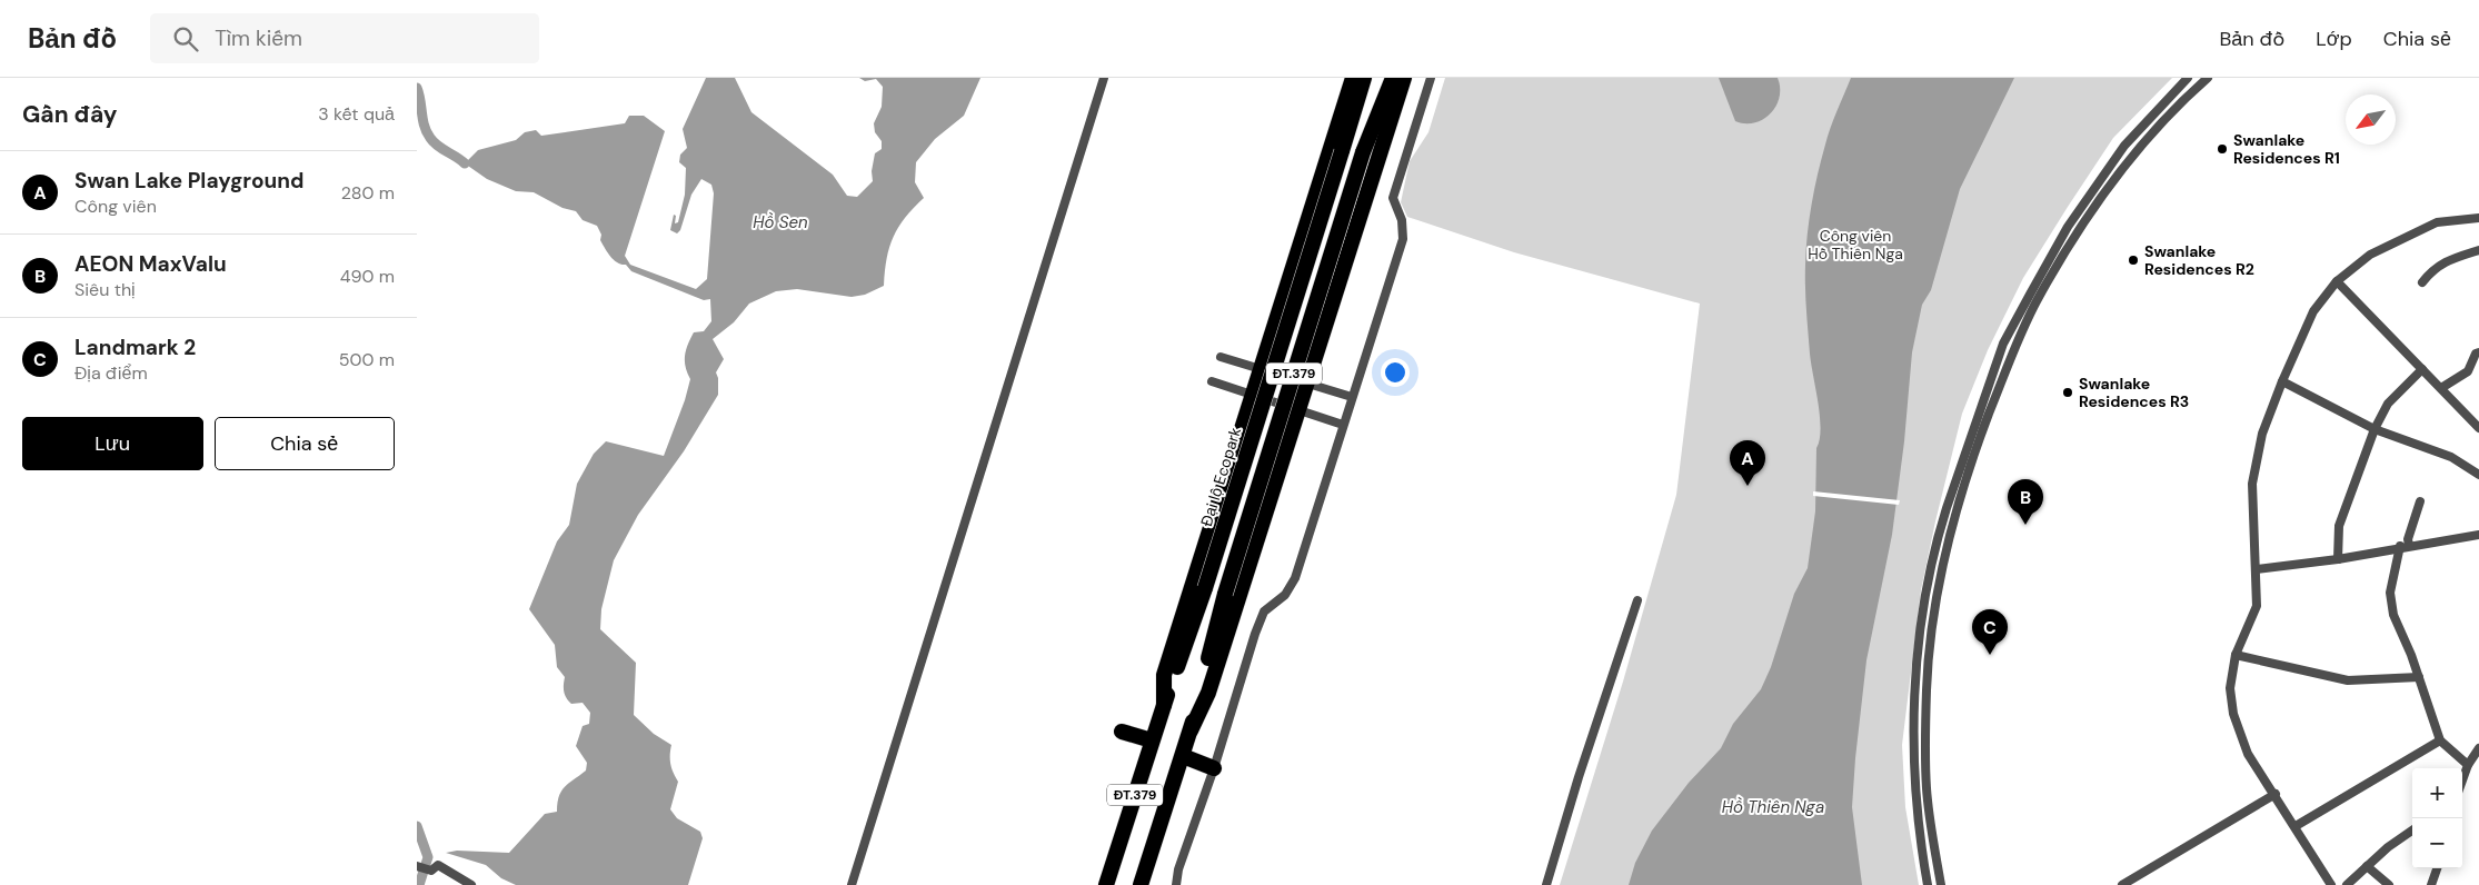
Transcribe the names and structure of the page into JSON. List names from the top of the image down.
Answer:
{
  "streets": {
    "highway": ["ĐT.379", "Đại lộ Ecopark"]
  },
  "water": ["Hồ Sen", "Hồ Thiên Nga"],
  "parks": ["Công viên Hồ Thiên Nga"],
  "places": ["Swanlake Residences R1", "Swanlake Residences R2", "Swanlake Residences R3"],
  "north": "bottom left",
  "page": {
    "header": "Bản đồ",
    "search": "Tìm kiếm",
    "nav": ["Bản đồ", "Lớp", "Chia sẻ"],
    "heading": ["Gần đây", "3 kết quả"],
    "list": [
      {
        "mark": "A",
        "name": "Swan Lake Playground",
        "note": "Công viên",
        "value": "280 m"
      },
      {
        "mark": "B",
        "name": "AEON MaxValu",
        "note": "Siêu thị",
        "value": "490 m"
      },
      {
        "mark": "C",
        "name": "Landmark 2",
        "note": "Địa điểm",
        "value": "500 m"
      }
    ],
    "buttons": ["Lưu", "Chia sẻ"],
    "pins": ["A", "B", "C"],
    "map_buttons": ["+", "−"]
  }
}
